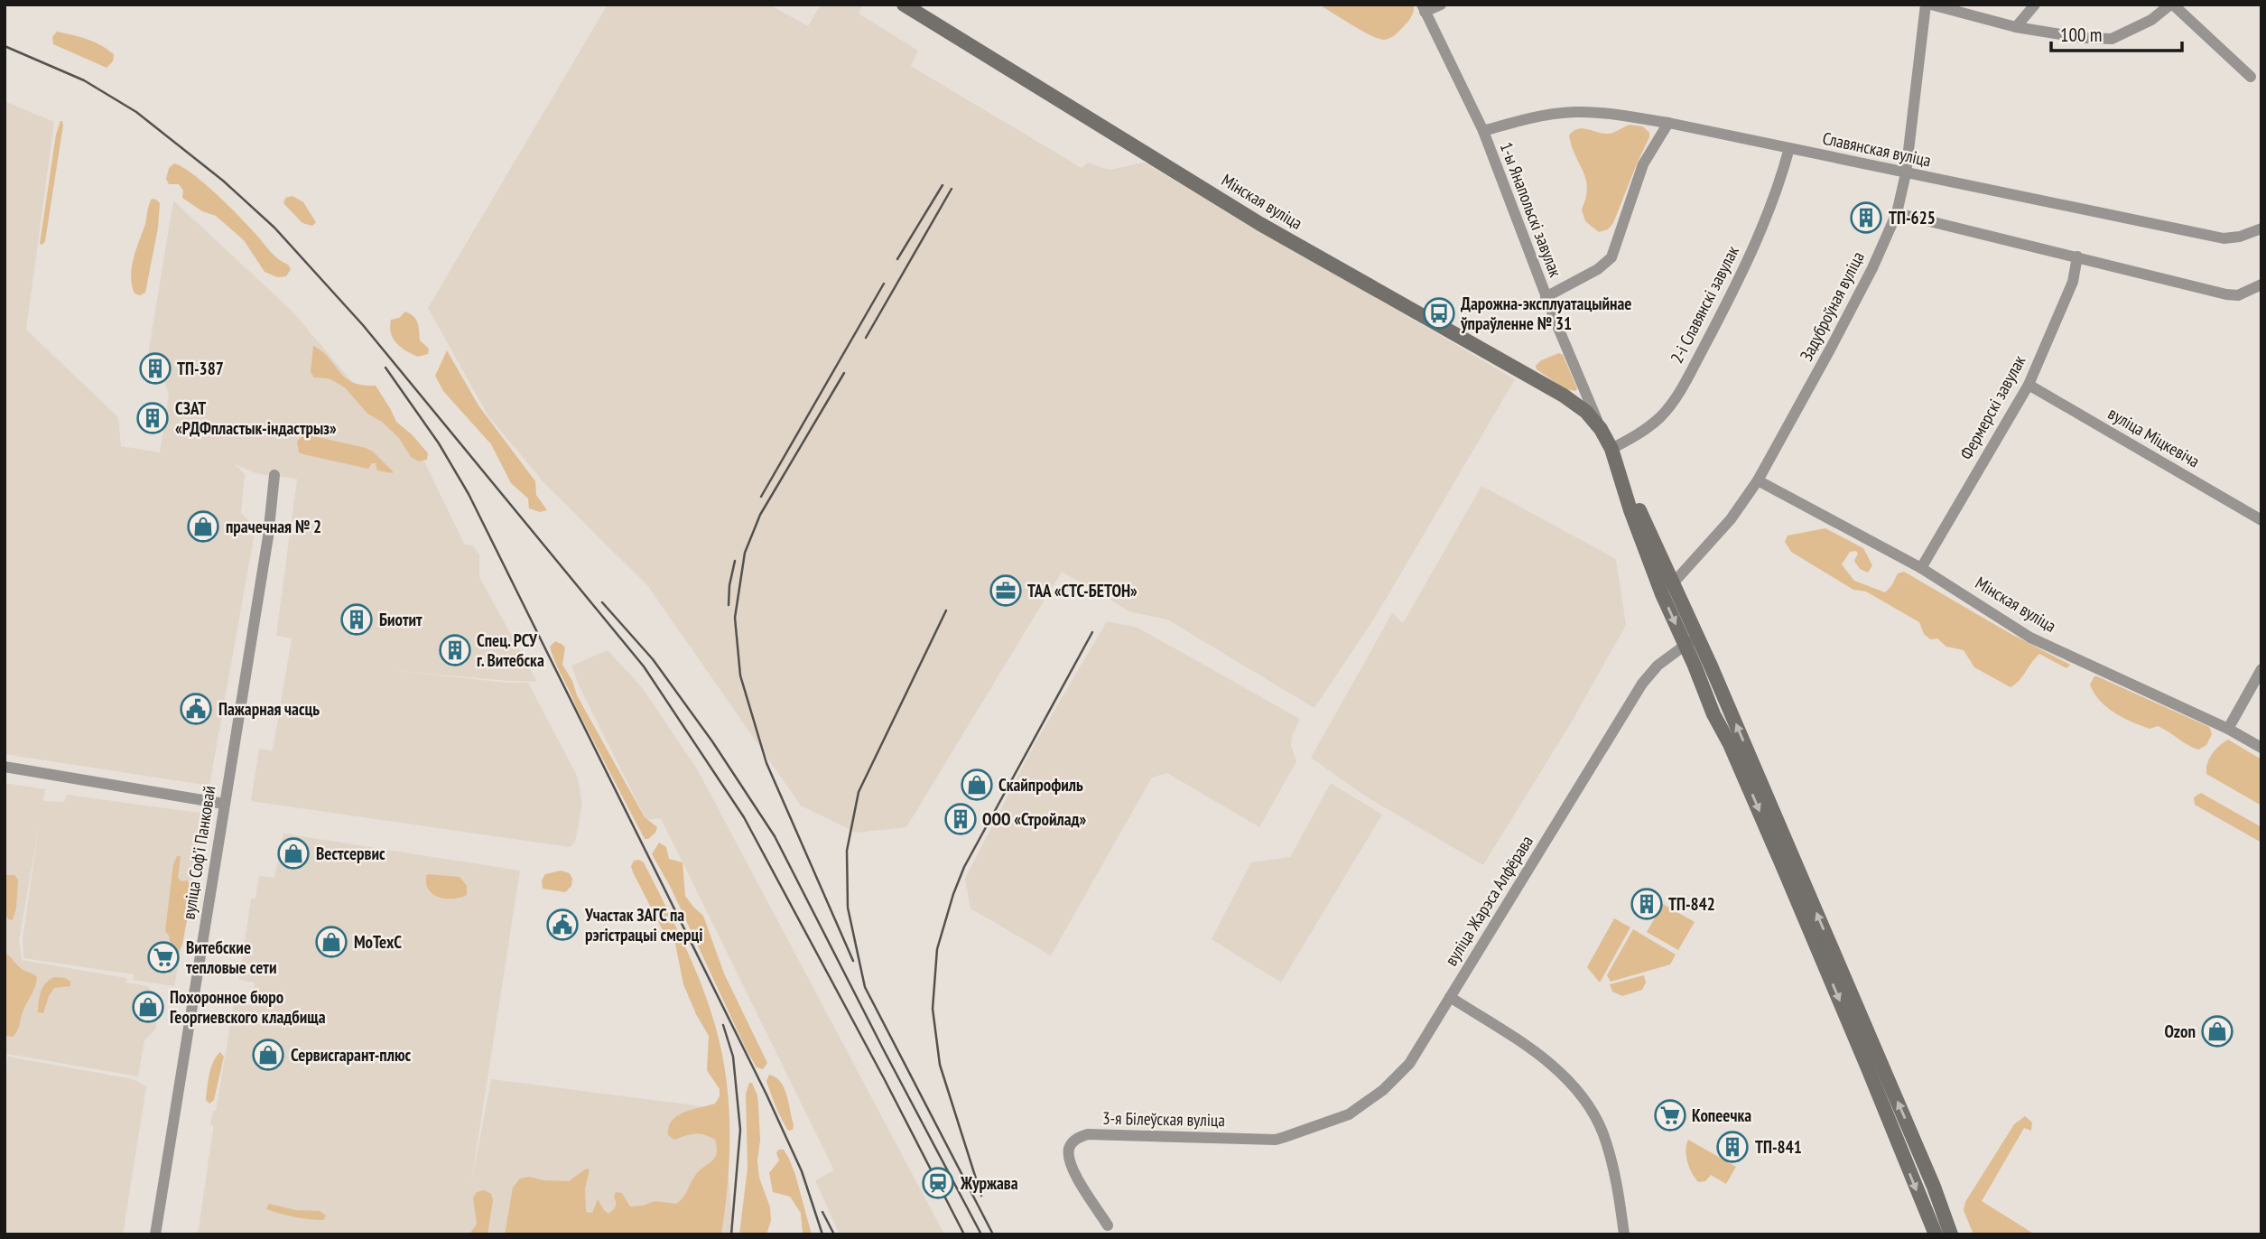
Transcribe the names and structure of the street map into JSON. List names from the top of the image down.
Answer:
{
  "streets": {
    "main road": ["Мінская вуліца"],
    "street": [
      "Славянская вуліца",
      "1-ы Янапольскі завулак",
      "2-і Славянскі завулак",
      "Задуброўная вуліца",
      "Фермерскі завулак",
      "вуліца Міцкевіча",
      "вуліца Софʼі Панковай",
      "вуліца Жарэса Алфёрава",
      "3-я Білеўская вуліца"
    ]
  },
  "crossings": [
    ["Славянская вуліца", "1-ы Янапольскі завулак"],
    ["Славянская вуліца", "2-і Славянскі завулак"],
    ["Славянская вуліца", "Задуброўная вуліца"],
    ["Мінская вуліца", "1-ы Янапольскі завулак"],
    ["Мінская вуліца", "2-і Славянскі завулак"],
    ["Мінская вуліца", "Задуброўная вуліца"],
    ["Мінская вуліца", "Фермерскі завулак"],
    ["Мінская вуліца", "вуліца Жарэса Алфёрава"],
    ["Фермерскі завулак", "вуліца Міцкевіча"],
    ["вуліца Жарэса Алфёрава", "3-я Білеўская вуліца"]
  ],
  "places": {
    "building": [
      "ТП-625",
      "ТП-387",
      "СЗАТ «РДФпластык-індастрыз»",
      "Биотит",
      "Спец. РСУ г. Витебска",
      "ООО «Стройлад»",
      "ТП-842",
      "ТП-841"
    ],
    "bus stop": ["Дарожна-эксплуатацыйнае ўпраўленне № 31"],
    "shop": [
      "прачечная № 2",
      "Скайпрофиль",
      "Вестсервис",
      "MoTexC",
      "Похоронное бюро Георгиевского кладбища",
      "Ozon",
      "Сервисгарант-плюс"
    ],
    "office": ["ТАА «СТС-БЕТОН»"],
    "public building": ["Пажарная часць", "Участак ЗАГС па рэгістрацыі смерці"],
    "supermarket": ["Витебские тепловые сети", "Копеечка"],
    "station": ["Журжава"]
  },
  "scale_bar": "100 m"
}
